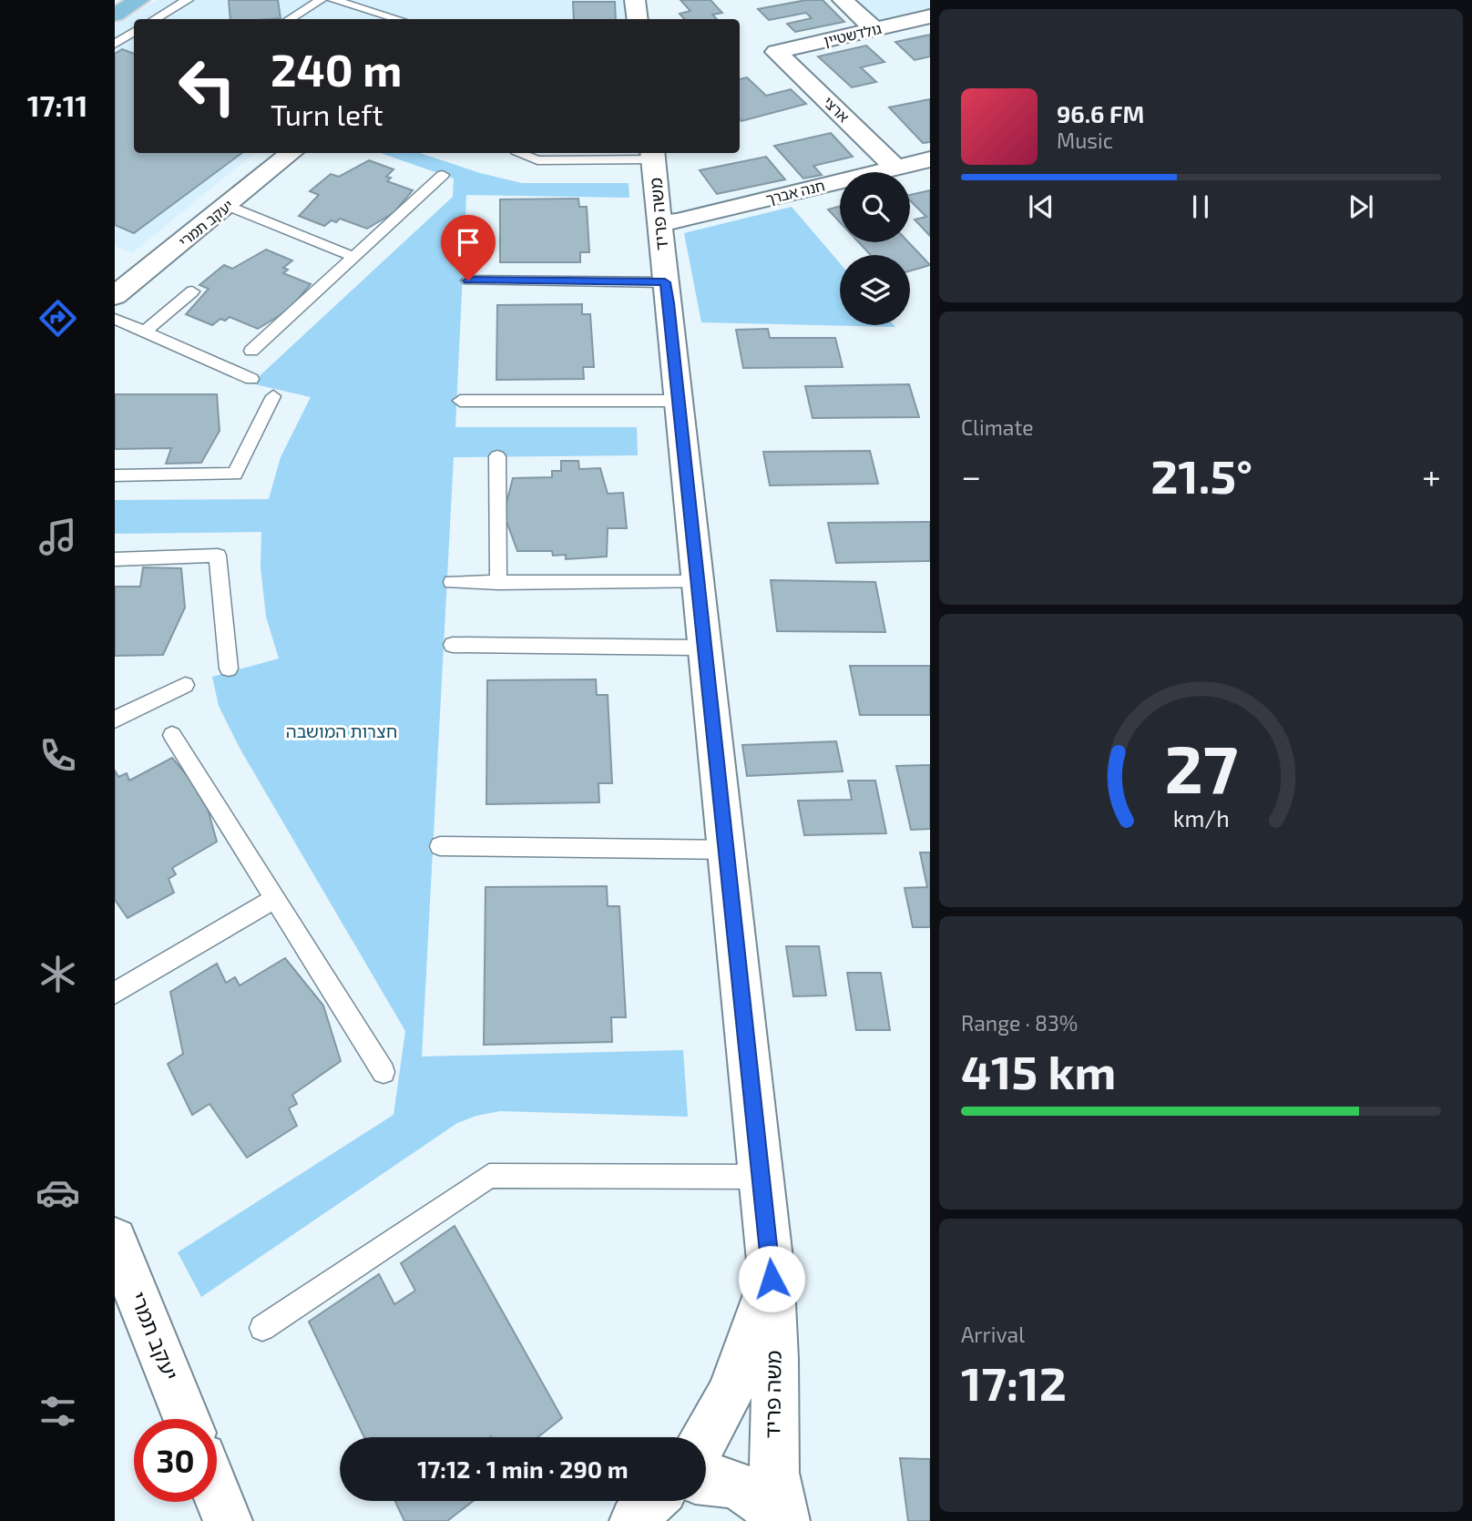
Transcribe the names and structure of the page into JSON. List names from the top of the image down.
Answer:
{
  "streets": {
    "street": [
      "גולדשטיין",
      "ארצי",
      "חנה אברך",
      "משה פריד",
      "יעקב תמרי"
    ]
  },
  "crossings": [
    ["גולדשטיין", "ארצי"],
    ["ארצי", "חנה אברך"],
    ["חנה אברך", "משה פריד"]
  ],
  "parks": ["חצרות המושבה"],
  "page": {
    "tabs": "17:11",
    "turn": ["240 m", "Turn left"],
    "song": ["96.6 FM", "Music"],
    "tile": [
      "Climate",
      ["Range · 83%", "415 km"],
      ["Arrival", "17:12"]
    ],
    "heat": ["−", "21.5°", "+"],
    "limit": "30",
    "trip": "17:12 · 1 min · 290 m",
    "gauge": ["27", "km/h"]
  }
}
